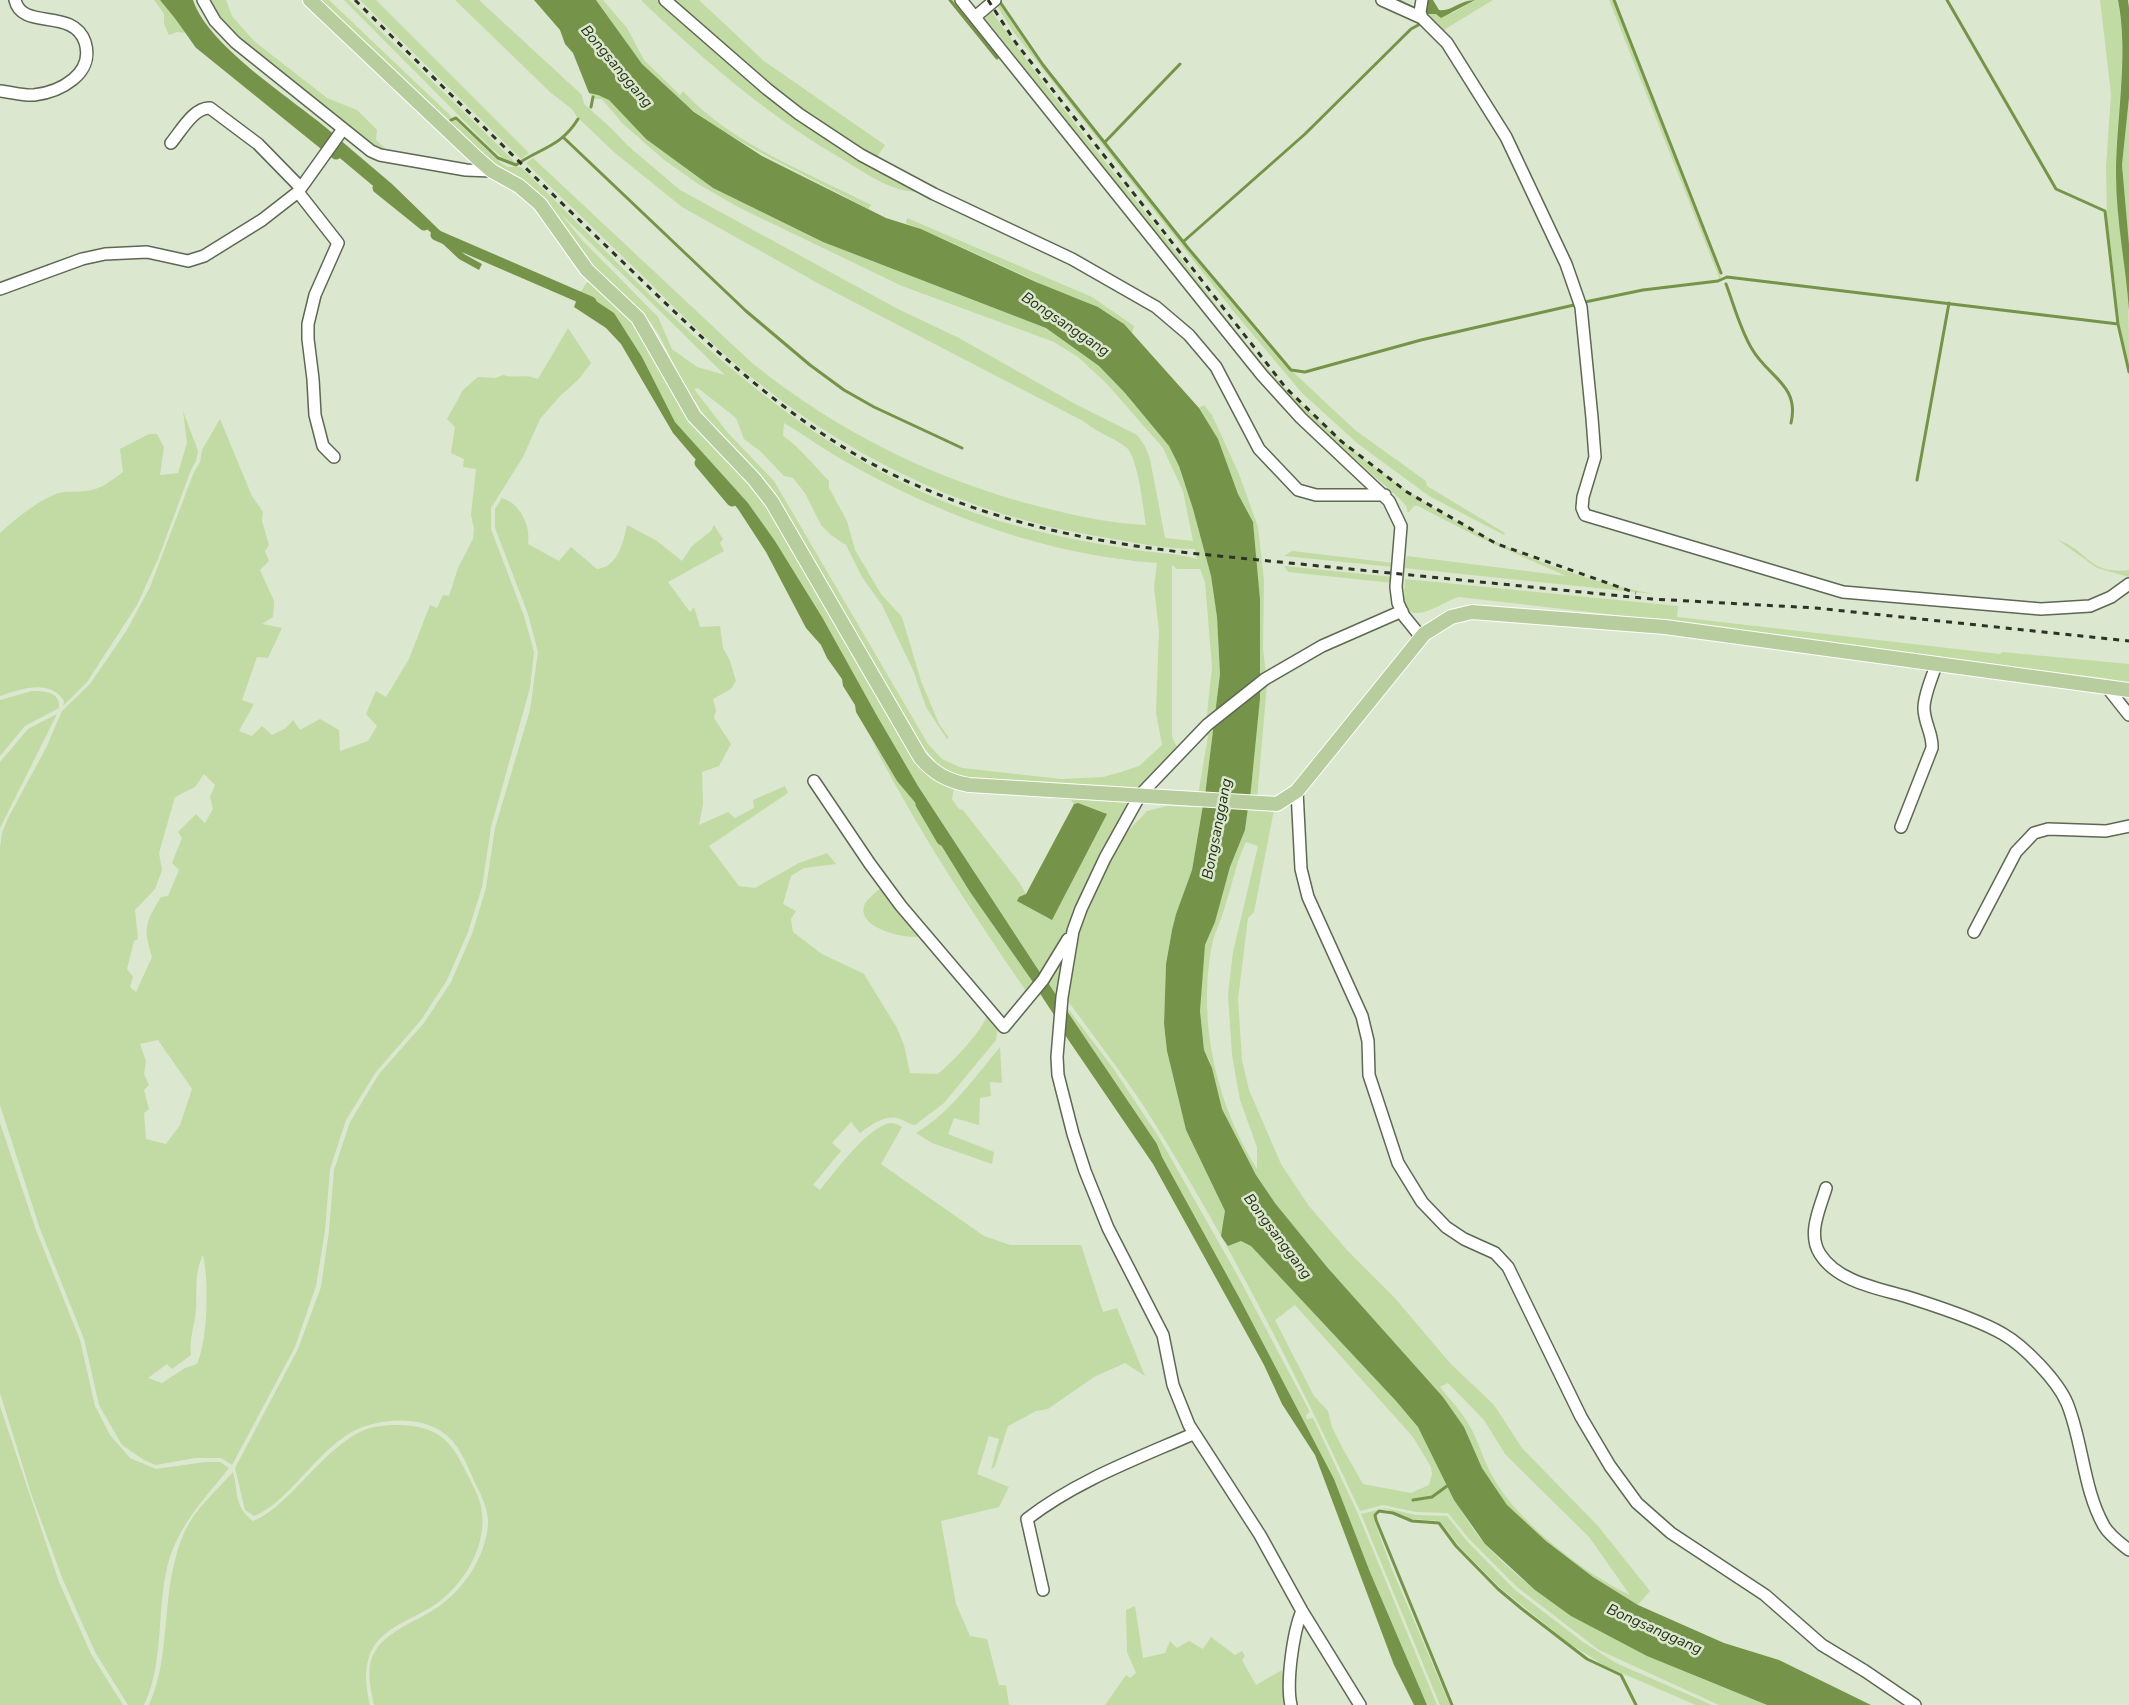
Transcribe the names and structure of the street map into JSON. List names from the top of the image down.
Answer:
{
  "water": ["Bongsanggang"]
}
